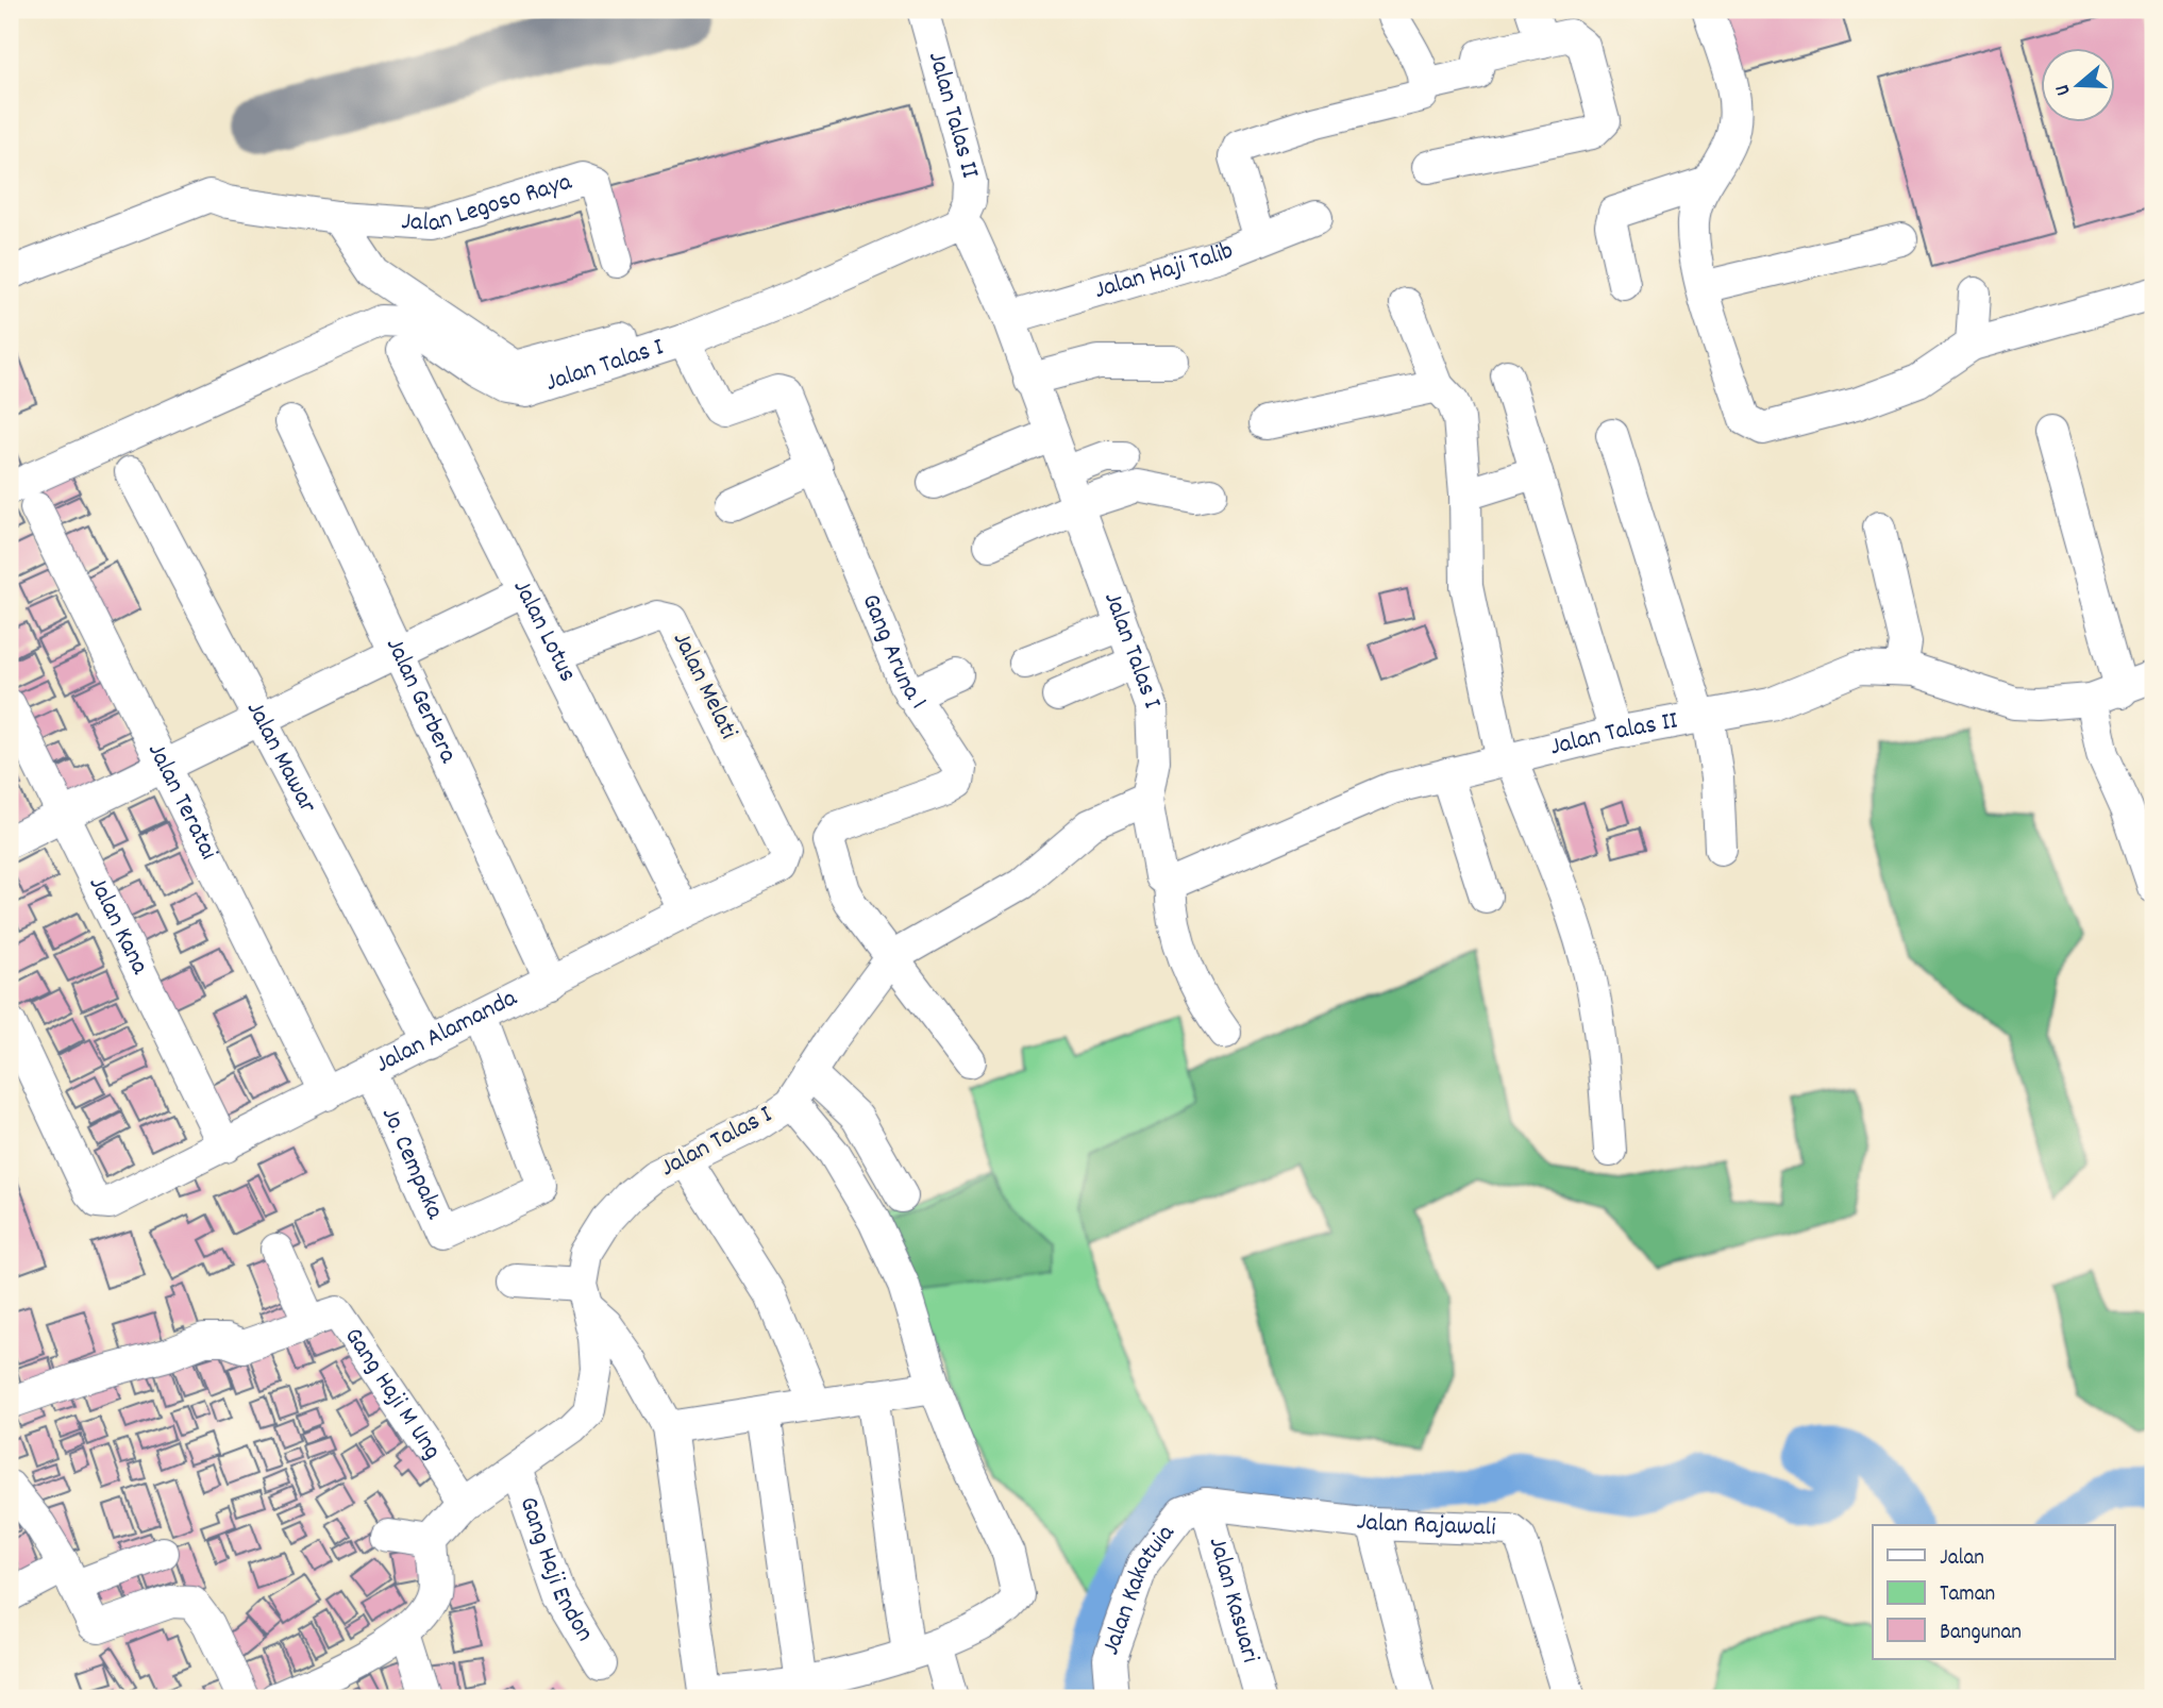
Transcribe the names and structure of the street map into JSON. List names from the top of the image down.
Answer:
{
  "streets": {
    "street": [
      "Jalan Talas II",
      "Jalan Legoso Raya",
      "Jalan Haji Talib",
      "Jalan Talas I",
      "Jalan Lotus",
      "Gang Aruna 1",
      "Jalan Melati",
      "Jalan Gerbera",
      "Jalan Mawar",
      "Jalan Teratai",
      "Jalan Kana",
      "Jalan Alamanda",
      "Jo. Cempaka",
      "Gang Haji M Ung",
      "Jalan Rajawali",
      "Gang Haji Endon",
      "Jalan Kakatuia",
      "Jalan Kasuari"
    ]
  },
  "crossings": [
    ["Jalan Talas II", "Jalan Talas I"],
    ["Jalan Haji Talib", "Jalan Talas I"],
    ["Jalan Talas I", "Gang Aruna 1"],
    ["Jalan Talas I", "Gang Haji M Ung"],
    ["Jalan Talas I", "Gang Haji Endon"],
    ["Jalan Lotus", "Jalan Melati"],
    ["Jalan Lotus", "Jalan Alamanda"],
    ["Jalan Melati", "Jalan Alamanda"],
    ["Jalan Gerbera", "Jalan Alamanda"],
    ["Jalan Mawar", "Jalan Alamanda"],
    ["Jalan Teratai", "Jalan Alamanda"],
    ["Jalan Kana", "Jalan Alamanda"],
    ["Jalan Alamanda", "Jo. Cempaka"],
    ["Jalan Rajawali", "Jalan Kakatuia"],
    ["Jalan Rajawali", "Jalan Kasuari"],
    ["Jalan Kakatuia", "Jalan Kasuari"]
  ],
  "legend": ["Jalan", "Taman", "Bangunan"],
  "north": "left"
}
